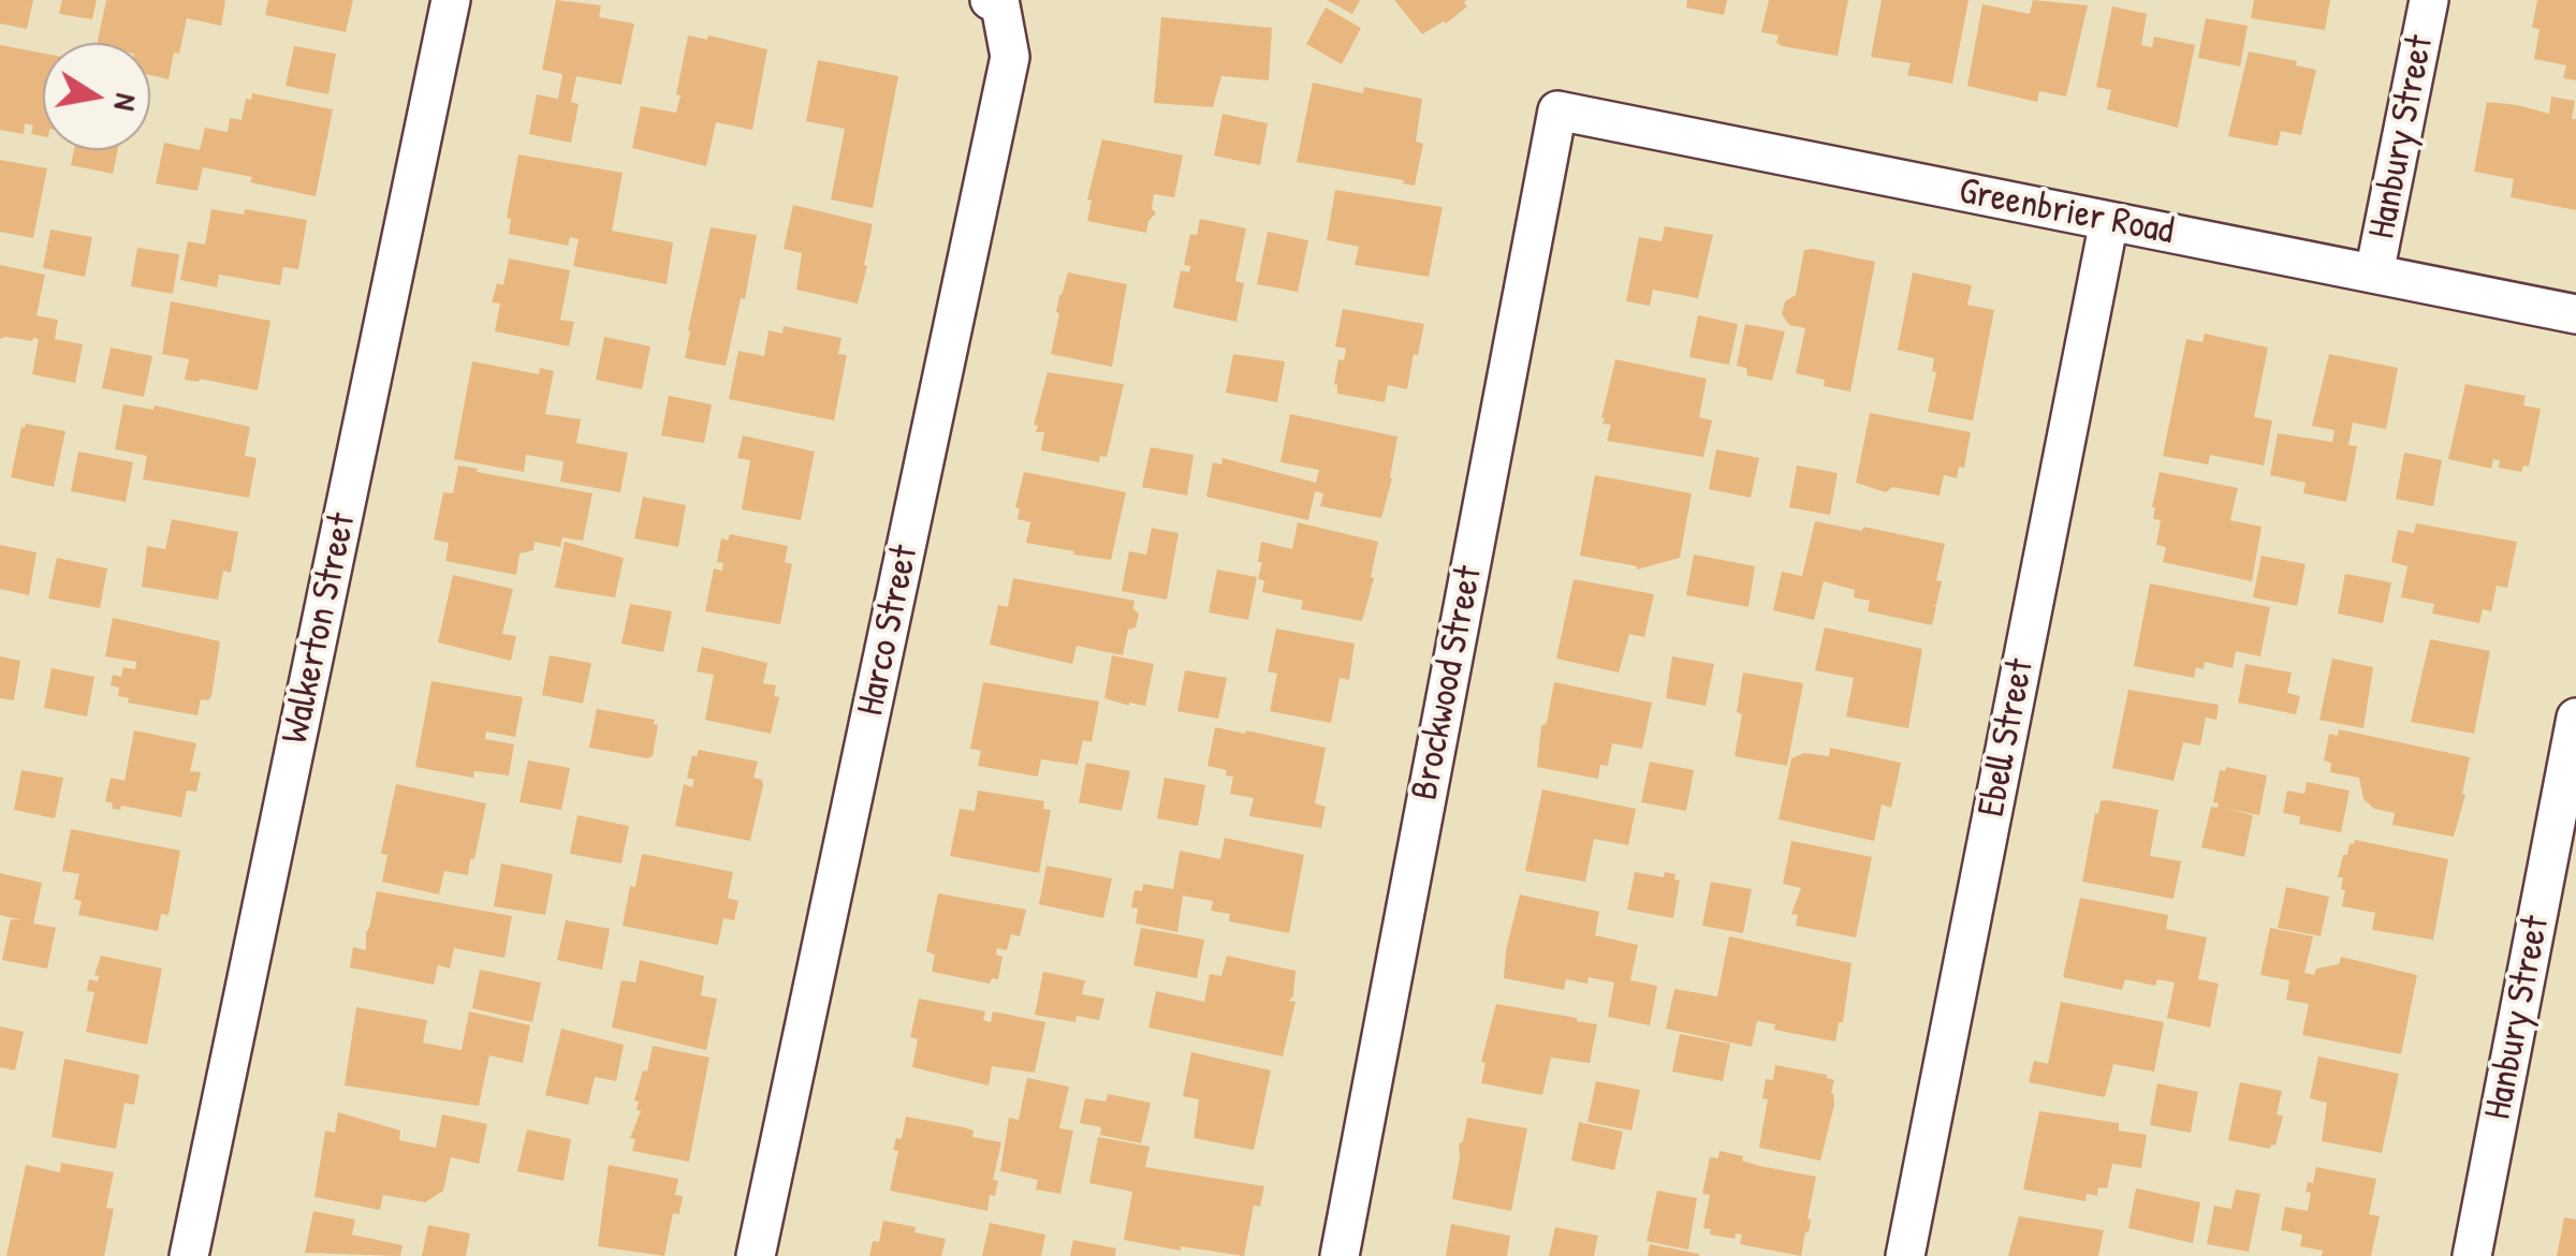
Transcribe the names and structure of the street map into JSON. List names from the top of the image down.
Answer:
{
  "streets": {
    "street": [
      "Hanbury Street",
      "Greenbrier Road",
      "Walkerton Street",
      "Harco Street",
      "Brockwood Street",
      "Ebell Street"
    ]
  },
  "crossings": [
    ["Hanbury Street", "Greenbrier Road"],
    ["Greenbrier Road", "Brockwood Street"],
    ["Greenbrier Road", "Ebell Street"]
  ],
  "north": "right"
}
